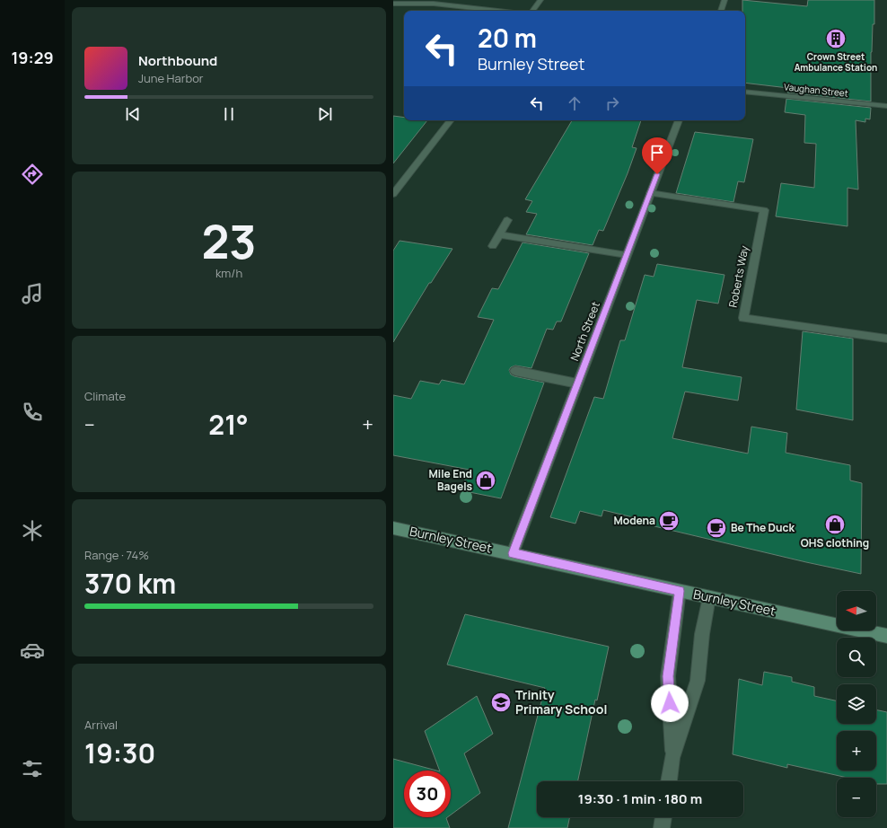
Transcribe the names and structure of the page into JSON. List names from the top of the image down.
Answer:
{
  "streets": {
    "main road": ["Burnley Street"],
    "street": ["Vaughan Street", "Roberts Way", "North Street"]
  },
  "crossings": [
    ["Roberts Way", "North Street"],
    ["North Street", "Burnley Street"]
  ],
  "places": {
    "building": ["Crown Street Ambulance Station"],
    "shop": ["Mile End Bagels", "OHS clothing"],
    "cafe": ["Modena", "Be The Duck"],
    "school or university": ["Trinity Primary School"]
  },
  "north": "left",
  "page": {
    "tabs": "19:29",
    "turn": ["20 m", "Burnley Street"],
    "song": ["Northbound", "June Harbor"],
    "tile": [
      ["23", "km/h"],
      "Climate",
      ["Range · 74%", "370 km"],
      ["Arrival", "19:30"]
    ],
    "heat": ["−", "21°", "+"],
    "map_buttons": ["+", "−"],
    "limit": "30",
    "trip": "19:30 · 1 min · 180 m"
  }
}
